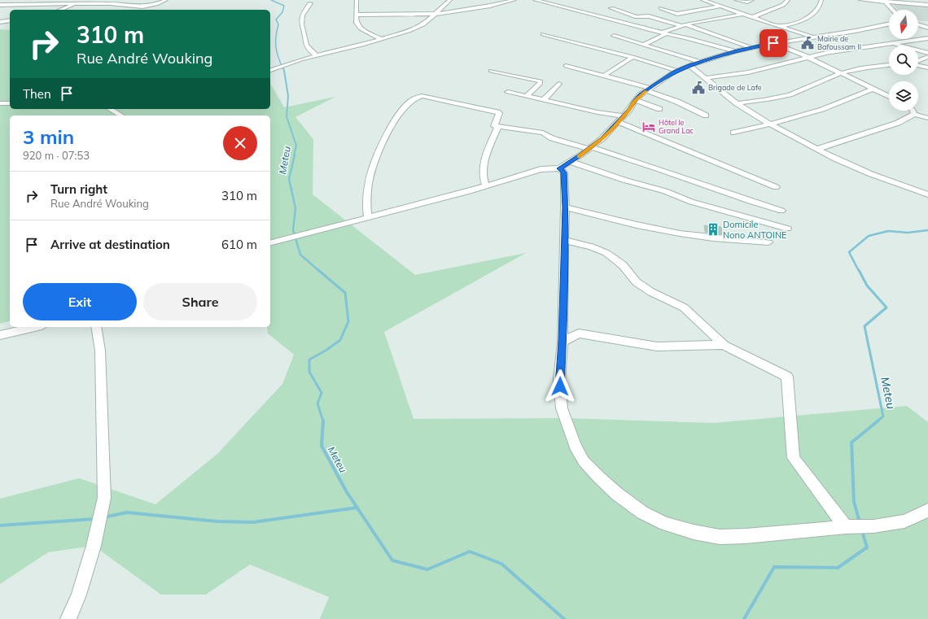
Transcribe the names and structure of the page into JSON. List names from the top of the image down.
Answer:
{
  "water": ["Meteu"],
  "places": {
    "public building": ["Mairie de Bafoussam II", "Brigade de Lafe"],
    "hotel": ["Hôtel le Grand Lac"],
    "building": ["Domicile Nono ANTOINE"]
  },
  "north": "bottom",
  "page": {
    "turn": ["310 m", "Rue André Wouking"],
    "then": "Then",
    "heading": ["3 min", "920 m · 07:53"],
    "list": [
      {
        "name": "Turn right",
        "note": "Rue André Wouking",
        "value": "310 m"
      },
      {
        "name": "Arrive at destination",
        "value": "610 m"
      }
    ],
    "buttons": ["Exit", "Share"]
  }
}
